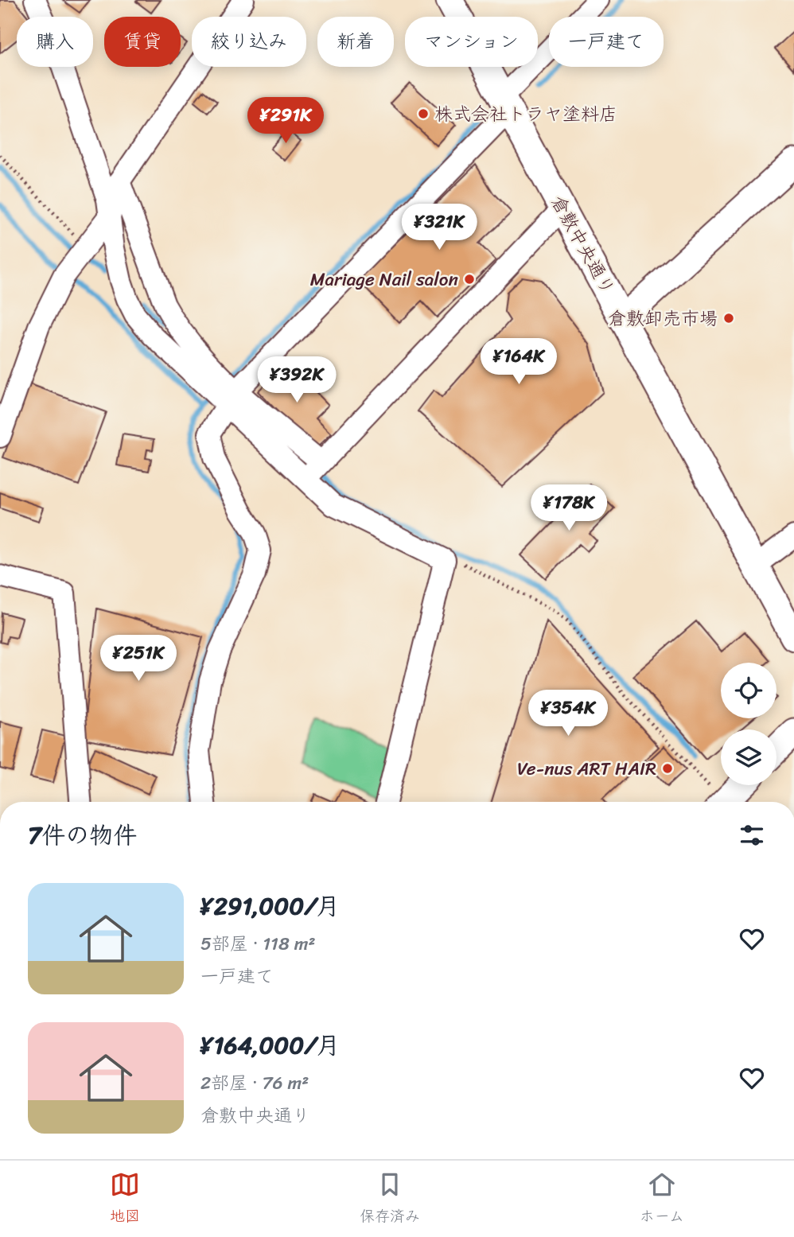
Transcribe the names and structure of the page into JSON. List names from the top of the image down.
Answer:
{
  "streets": {
    "street": ["倉敷中央通り"]
  },
  "places": [
    "株式会社トラヤ塗料店",
    "Mariage Nail salon",
    "倉敷卸売市場",
    "Ve-nus ART HAIR"
  ],
  "page": {
    "chip": [
      "購入",
      "賃貸",
      "絞り込み",
      "新着",
      "マンション",
      "一戸建て"
    ],
    "price": [
      "¥291K",
      "¥321K",
      "¥164K",
      "¥392K",
      "¥178K",
      "¥251K",
      "¥354K"
    ],
    "heading": "7件の物件",
    "list": [
      {
        "name": "¥291,000/月",
        "note": "5部屋 · 118 m² · 一戸建て"
      },
      {
        "name": "¥164,000/月",
        "note": "2部屋 · 76 m² · 倉敷中央通り"
      }
    ],
    "tabs": ["地図", "保存済み", "ホーム"]
  }
}
